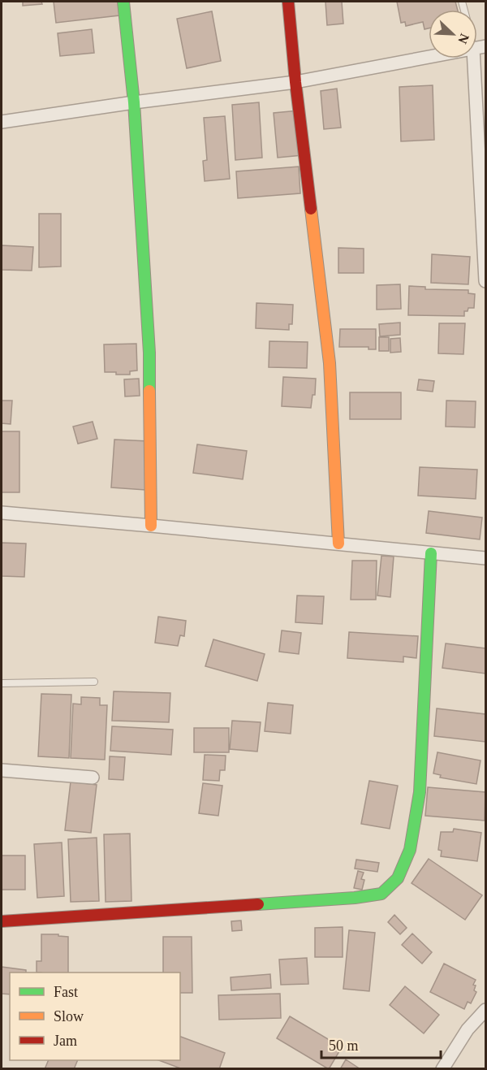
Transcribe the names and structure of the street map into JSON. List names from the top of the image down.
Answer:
{
  "legend": ["Fast", "Slow", "Jam"],
  "scale_bar": "50 m",
  "north": "bottom right"
}
